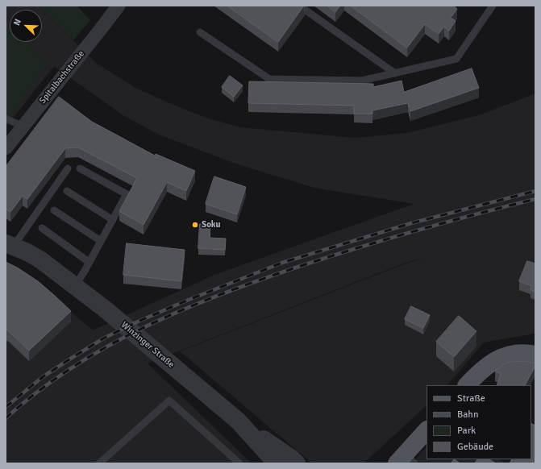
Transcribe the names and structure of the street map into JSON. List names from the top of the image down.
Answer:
{
  "streets": {
    "street": ["Spitalbachstraße", "Winzinger Straße"]
  },
  "places": ["Soku"],
  "legend": [
    "Straße",
    "Bahn",
    "Park",
    "Gebäude"
  ],
  "north": "top left"
}
